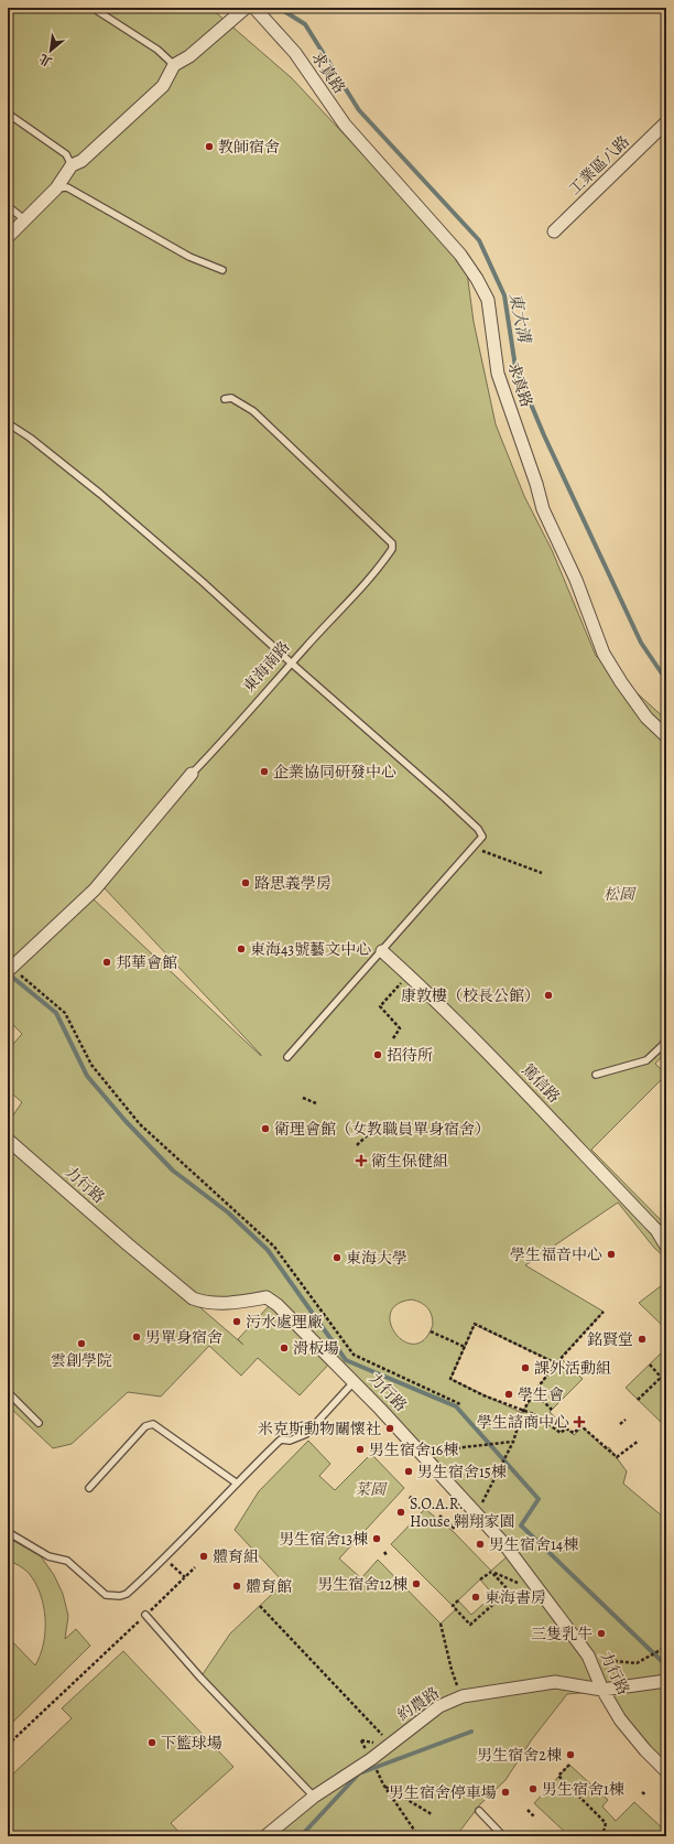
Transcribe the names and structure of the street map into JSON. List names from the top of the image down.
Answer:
{
  "streets": {
    "street": [
      "求真路",
      "工業區八路",
      "東海南路",
      "篤信路",
      "力行路",
      "約農路"
    ]
  },
  "crossings": [
    ["力行路", "約農路"]
  ],
  "water": ["東大溝"],
  "parks": ["松園", "菜園"],
  "places": {
    "other": [
      "教師宿舍",
      "企業協同研發中心",
      "路思義學房",
      "東海43號藝文中心",
      "邦華會館",
      "康敦樓（校長公館）",
      "招待所",
      "衛理會館（女教職員單身宿舍）",
      "學生福音中心",
      "東海大學",
      "污水處理廠",
      "男單身宿舍",
      "銘賢堂",
      "雲創學院",
      "滑板場",
      "課外活動組",
      "學生會",
      "米克斯動物關懷社",
      "男生宿舍16棟",
      "男生宿舍15棟",
      "S.O.A.R. House 翱翔家園",
      "男生宿舍13棟",
      "男生宿舍14棟",
      "體育組",
      "男生宿舍12棟",
      "體育館",
      "東海書房",
      "三隻乳牛",
      "下籃球場",
      "男生宿舍2棟",
      "男生宿舍1棟",
      "男生宿舍停車場"
    ],
    "health": ["衛生保健組", "學生諮商中心"]
  },
  "north": "bottom left"
}
